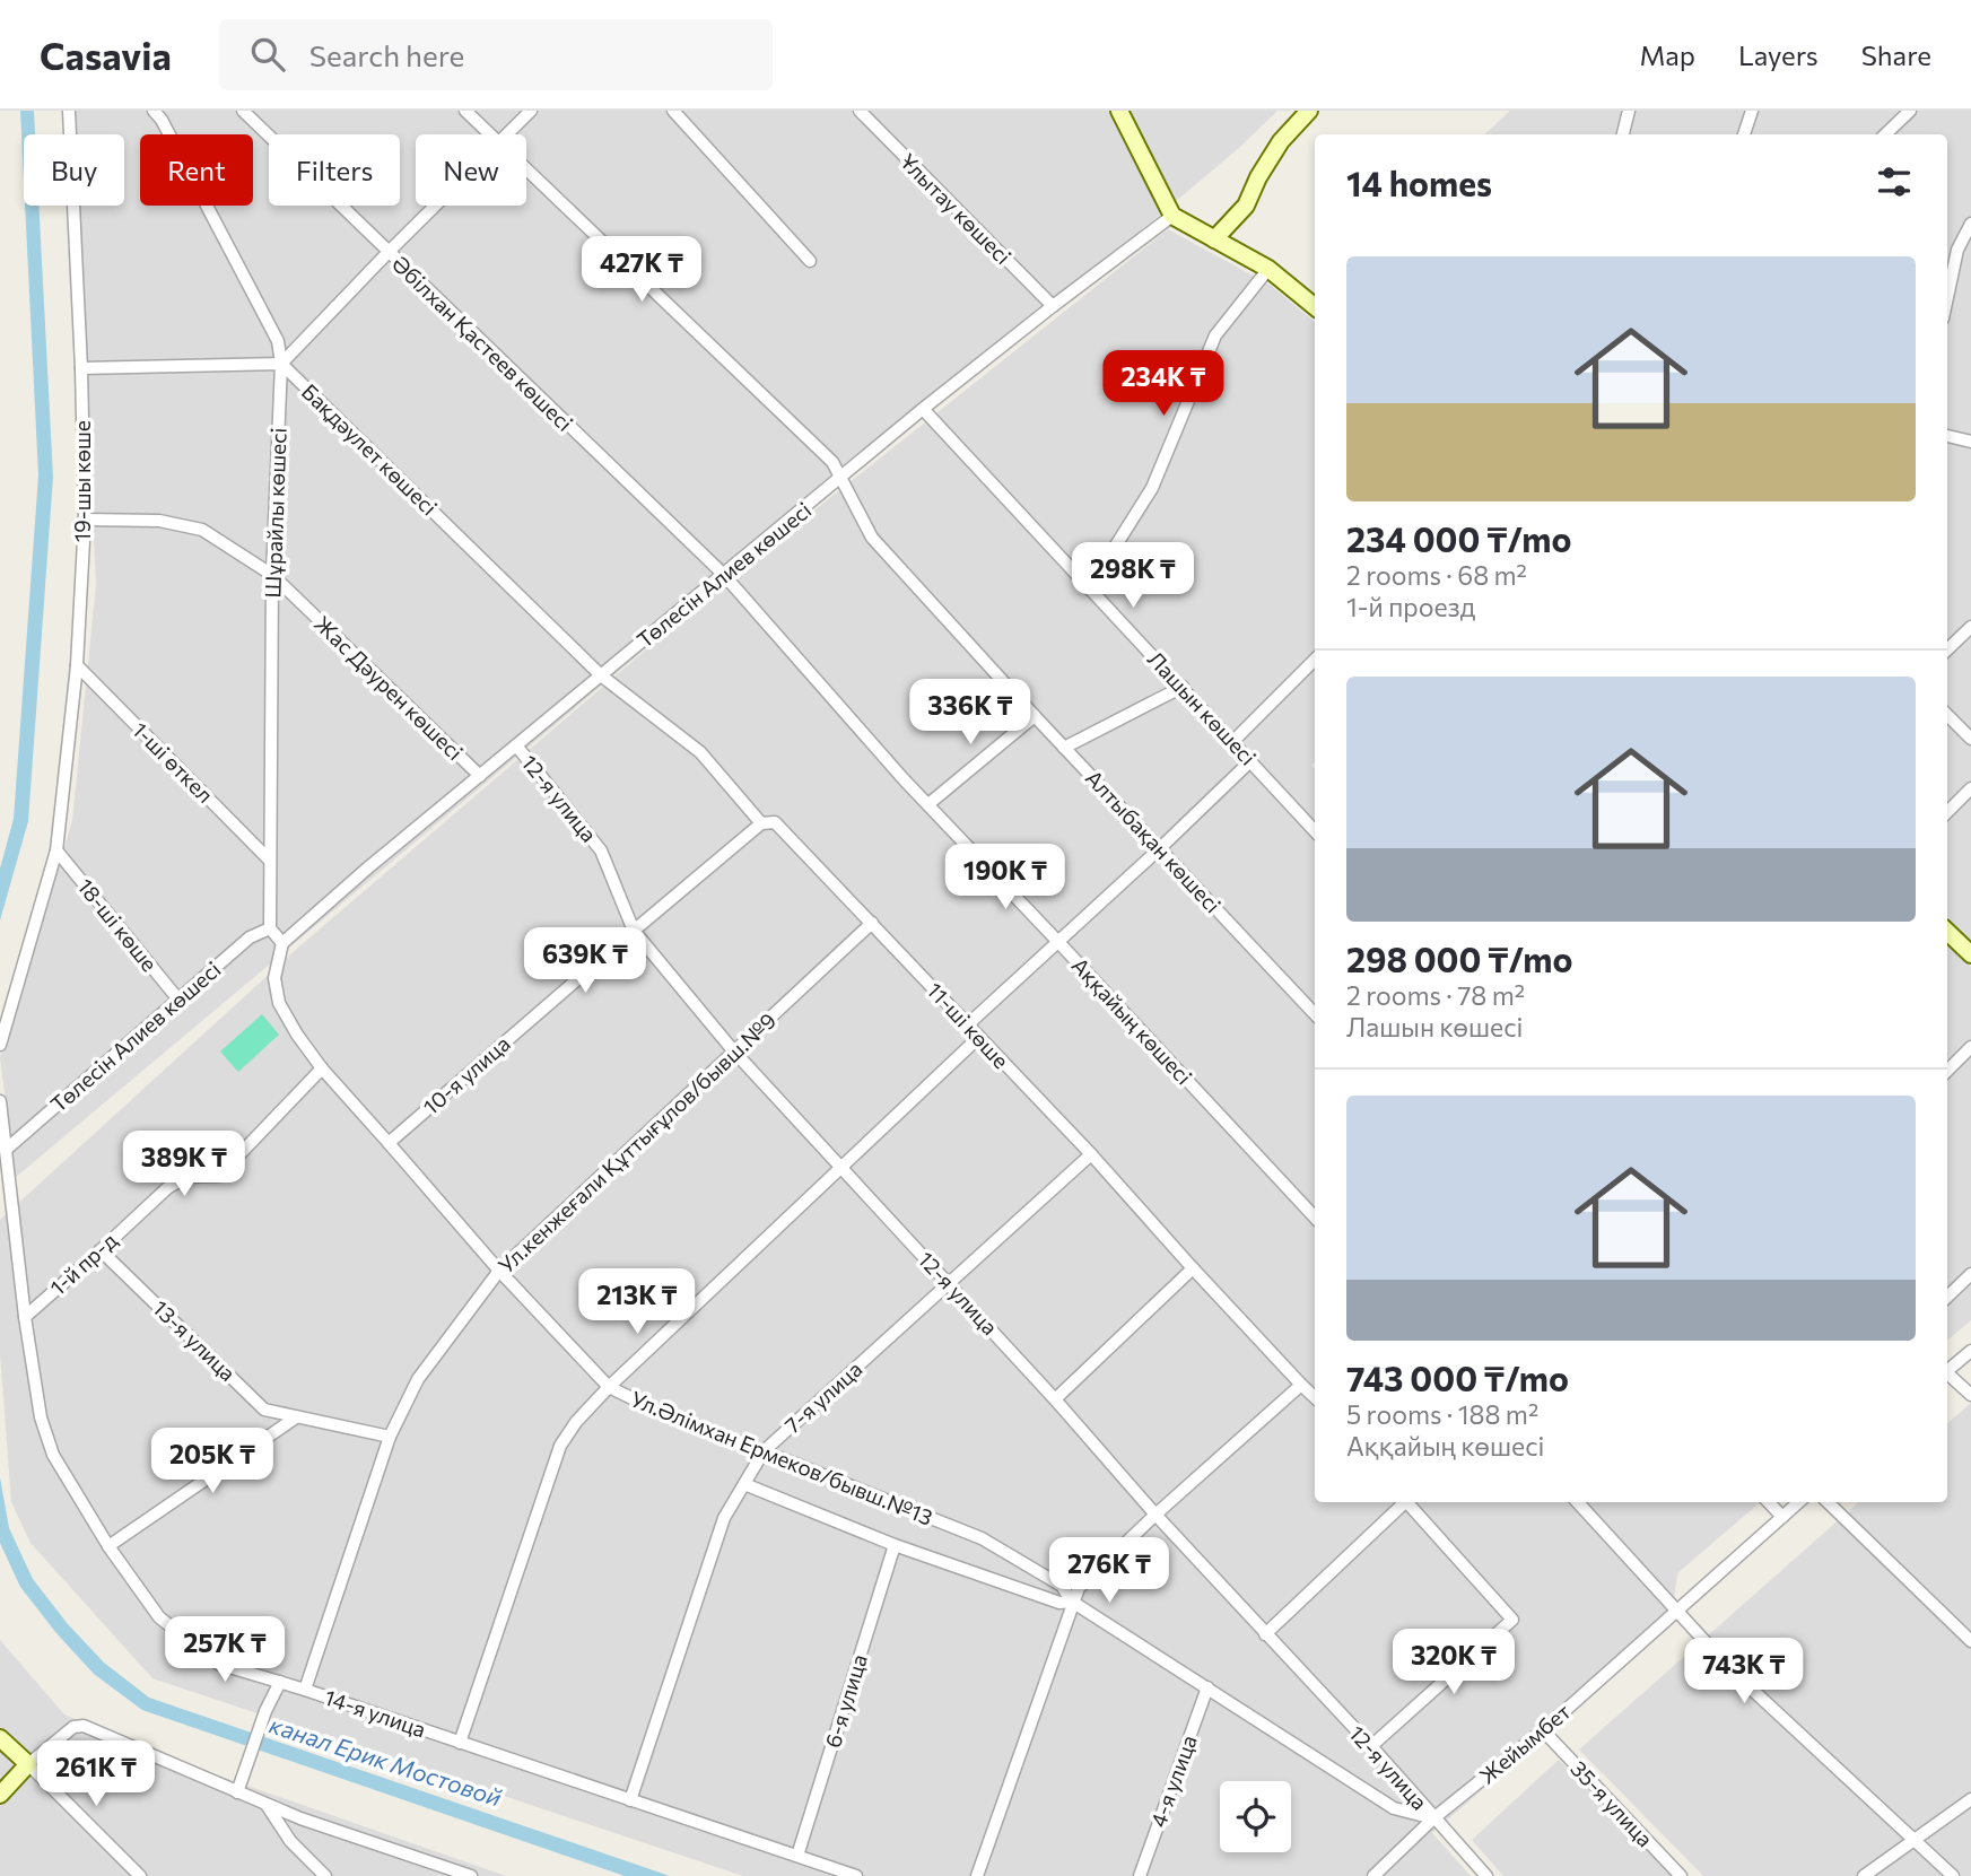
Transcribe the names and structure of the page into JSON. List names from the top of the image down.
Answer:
{
  "streets": {
    "street": [
      "Ұлытау көшесi",
      "Әбілхан Қастеев көшесi",
      "Бақдәулет көшесi",
      "19-шы көше",
      "Шұрайлы көшесі",
      "Төлесін Алиев көшесі",
      "Жас Дәурен көшесі",
      "Лашын көшесі",
      "1-шi өткел",
      "12-я улица",
      "Алтыбақан көшесі",
      "18-ші көше",
      "Аққайың көшесі",
      "11-ші көше",
      "10-я улица",
      "Ул.кенжеғали Құттығұлов/бывш.№9",
      "1-й пр-д",
      "13-я улица",
      "7-я улица",
      "Ул.Әлімхан Ермеков/бывш.№13",
      "6-я улица",
      "14-я улица",
      "Жейымбет",
      "4-я улица",
      "35-я улица"
    ]
  },
  "crossings": [
    ["Ұлытау көшесi", "Төлесін Алиев көшесі"],
    ["Әбілхан Қастеев көшесi", "Төлесін Алиев көшесі"],
    ["Әбілхан Қастеев көшесi", "Аққайың көшесі"],
    ["Бақдәулет көшесi", "Шұрайлы көшесі"],
    ["Бақдәулет көшесi", "Төлесін Алиев көшесі"],
    ["Бақдәулет көшесi", "11-ші көше"],
    ["19-шы көше", "Жас Дәурен көшесі"],
    ["19-шы көше", "1-шi өткел"],
    ["19-шы көше", "18-ші көше"],
    ["Шұрайлы көшесі", "Төлесін Алиев көшесі"],
    ["Шұрайлы көшесі", "Жас Дәурен көшесі"],
    ["Шұрайлы көшесі", "1-шi өткел"],
    ["Төлесін Алиев көшесі", "Жас Дәурен көшесі"],
    ["Төлесін Алиев көшесі", "Лашын көшесі"],
    ["Төлесін Алиев көшесі", "12-я улица"],
    ["Төлесін Алиев көшесі", "Алтыбақан көшесі"],
    ["Төлесін Алиев көшесі", "18-ші көше"],
    ["Төлесін Алиев көшесі", "Аққайың көшесі"],
    ["Төлесін Алиев көшесі", "11-ші көше"],
    ["Төлесін Алиев көшесі", "Ул.Әлімхан Ермеков/бывш.№13"],
    ["Төлесін Алиев көшесі", "14-я улица"],
    ["12-я улица", "10-я улица"],
    ["12-я улица", "Ул.кенжеғали Құттығұлов/бывш.№9"],
    ["12-я улица", "7-я улица"],
    ["12-я улица", "Ул.Әлімхан Ермеков/бывш.№13"],
    ["12-я улица", "Жейымбет"],
    ["11-ші көше", "10-я улица"],
    ["11-ші көше", "Ул.кенжеғали Құттығұлов/бывш.№9"],
    ["11-ші көше", "7-я улица"],
    ["10-я улица", "Ул.Әлімхан Ермеков/бывш.№13"],
    ["Ул.кенжеғали Құттығұлов/бывш.№9", "13-я улица"],
    ["Ул.кенжеғали Құттығұлов/бывш.№9", "Ул.Әлімхан Ермеков/бывш.№13"],
    ["Ул.кенжеғали Құттығұлов/бывш.№9", "14-я улица"],
    ["1-й пр-д", "13-я улица"],
    ["1-й пр-д", "Ул.Әлімхан Ермеков/бывш.№13"],
    ["1-й пр-д", "14-я улица"],
    ["7-я улица", "Ул.Әлімхан Ермеков/бывш.№13"],
    ["7-я улица", "14-я улица"],
    ["Ул.Әлімхан Ермеков/бывш.№13", "6-я улица"],
    ["Ул.Әлімхан Ермеков/бывш.№13", "Жейымбет"],
    ["Ул.Әлімхан Ермеков/бывш.№13", "4-я улица"],
    ["6-я улица", "14-я улица"],
    ["Жейымбет", "35-я улица"]
  ],
  "water": ["канал Ерик Мостовой"],
  "page": {
    "header": "Casavia",
    "search": "Search here",
    "nav": ["Map", "Layers", "Share"],
    "chip": [
      "Buy",
      "Rent",
      "Filters",
      "New"
    ],
    "heading": "14 homes",
    "list": [
      {
        "name": "234 000 ₸/mo",
        "note": "2 rooms · 68 m² · 1-й проезд"
      },
      {
        "name": "298 000 ₸/mo",
        "note": "2 rooms · 78 m² · Лашын көшесі"
      },
      {
        "name": "743 000 ₸/mo",
        "note": "5 rooms · 188 m² · Аққайың көшесі"
      }
    ],
    "price": [
      "427K ₸",
      "234K ₸",
      "298K ₸",
      "336K ₸",
      "190K ₸",
      "639K ₸",
      "389K ₸",
      "213K ₸",
      "205K ₸",
      "276K ₸",
      "257K ₸",
      "320K ₸",
      "743K ₸",
      "261K ₸"
    ]
  }
}
